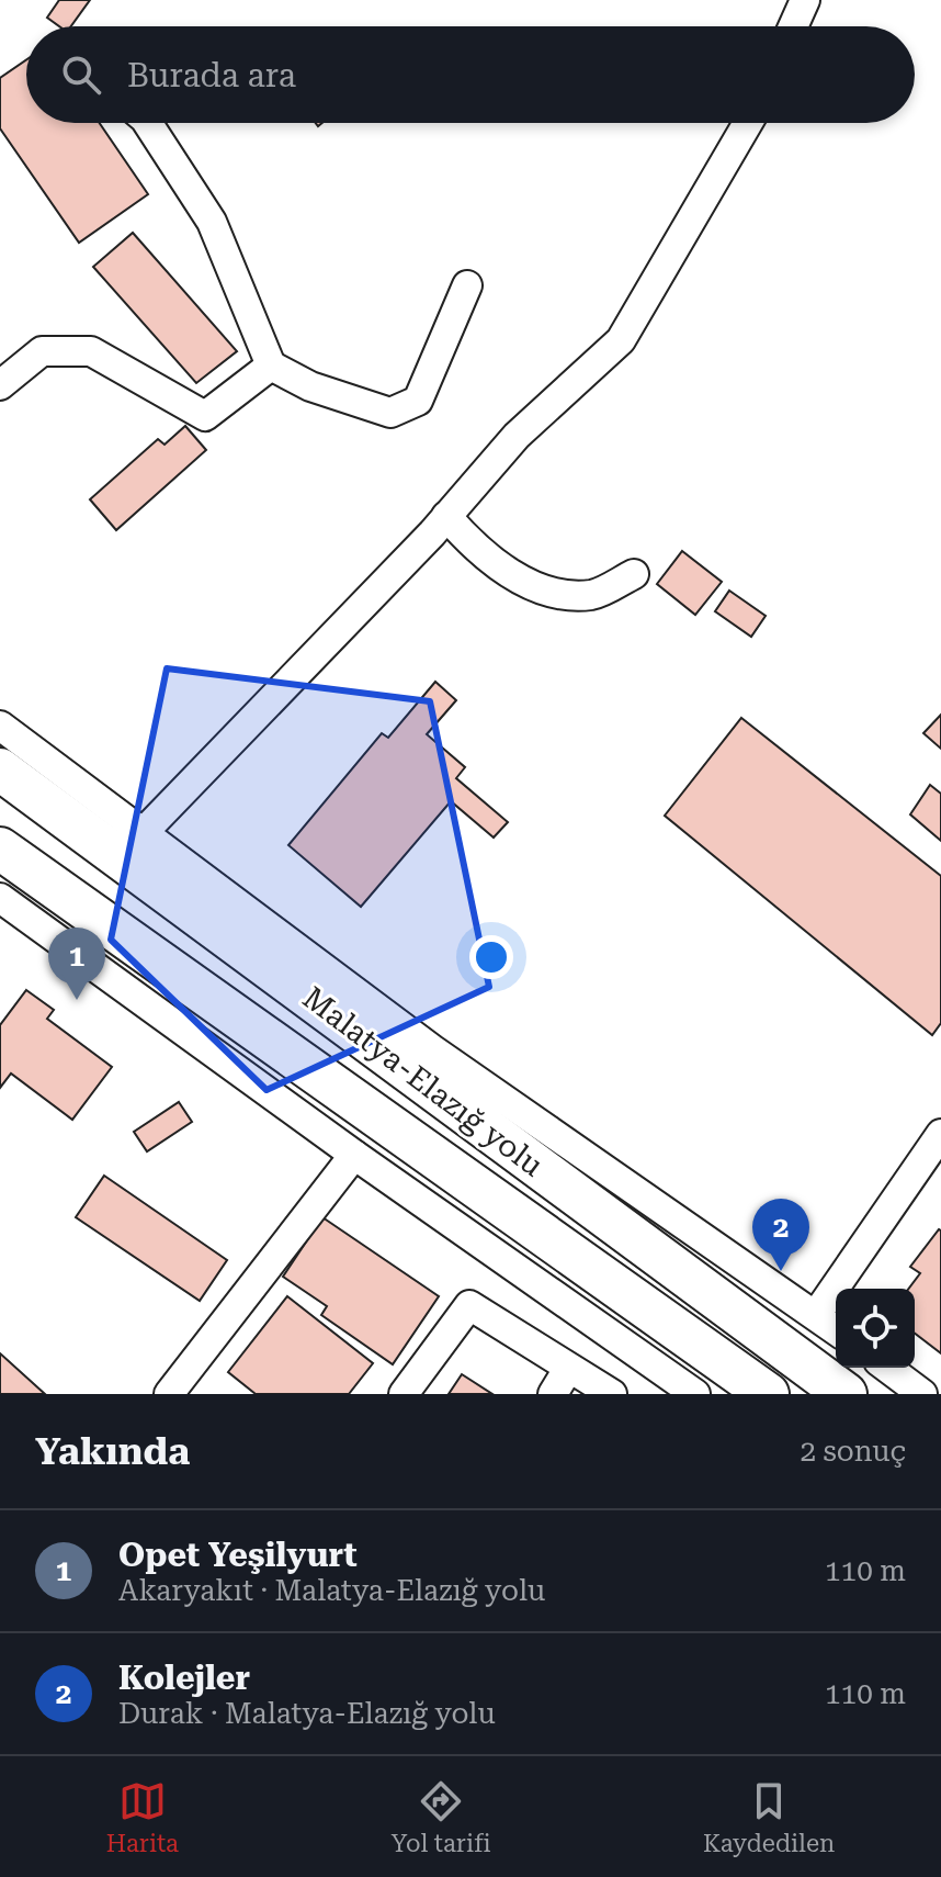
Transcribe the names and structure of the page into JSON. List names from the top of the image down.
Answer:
{
  "streets": {
    "highway": ["Malatya-Elazığ yolu"]
  },
  "page": {
    "search": "Burada ara",
    "pins": ["1", "2"],
    "heading": ["Yakında", "2 sonuç"],
    "list": [
      {
        "mark": "1",
        "name": "Opet Yeşilyurt",
        "note": "Akaryakıt · Malatya-Elazığ yolu",
        "value": "110 m"
      },
      {
        "mark": "2",
        "name": "Kolejler",
        "note": "Durak · Malatya-Elazığ yolu",
        "value": "110 m"
      }
    ],
    "nav": ["Harita", "Yol tarifi", "Kaydedilen"]
  }
}
